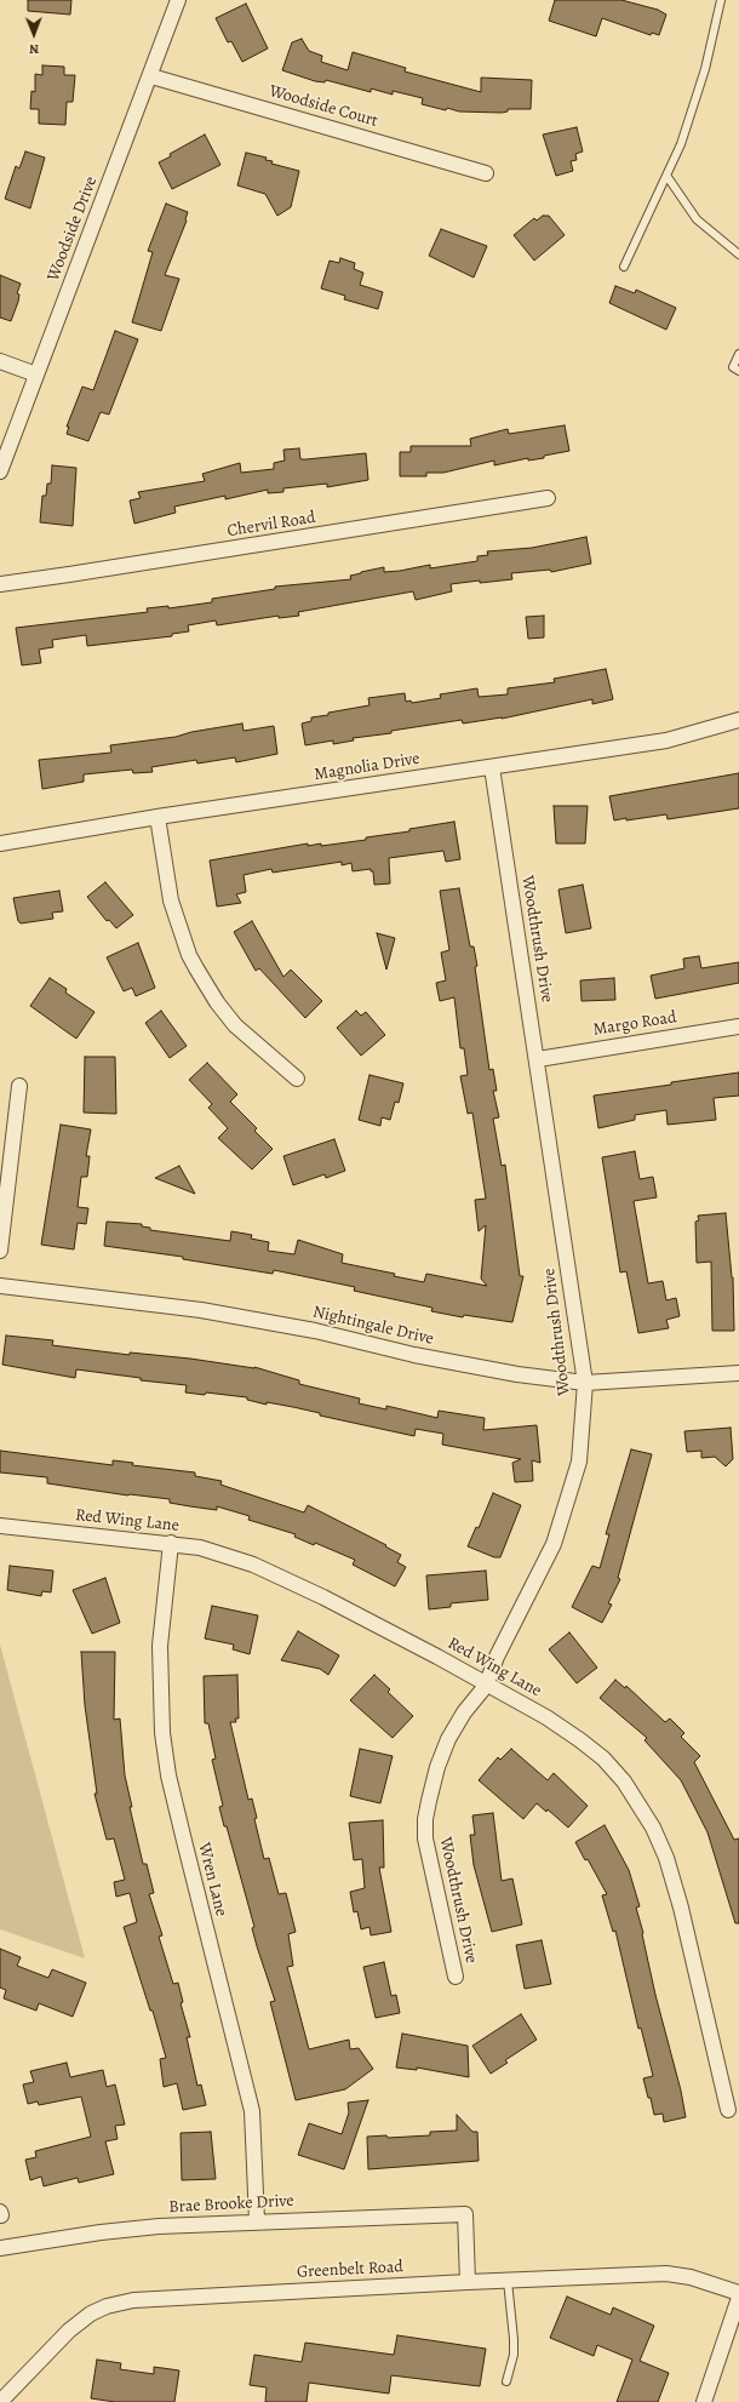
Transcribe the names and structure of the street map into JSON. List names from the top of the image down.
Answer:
{
  "streets": {
    "street": [
      "Woodside Court",
      "Woodside Drive",
      "Chervil Road",
      "Magnolia Drive",
      "Woodthrush Drive",
      "Margo Road",
      "Nightingale Drive",
      "Red Wing Lane",
      "Wren Lane",
      "Brae Brooke Drive",
      "Greenbelt Road"
    ]
  },
  "crossings": [
    ["Woodside Court", "Woodside Drive"],
    ["Magnolia Drive", "Woodthrush Drive"],
    ["Woodthrush Drive", "Margo Road"],
    ["Woodthrush Drive", "Nightingale Drive"],
    ["Woodthrush Drive", "Red Wing Lane"],
    ["Red Wing Lane", "Wren Lane"],
    ["Wren Lane", "Brae Brooke Drive"],
    ["Brae Brooke Drive", "Greenbelt Road"]
  ],
  "north": "bottom"
}
